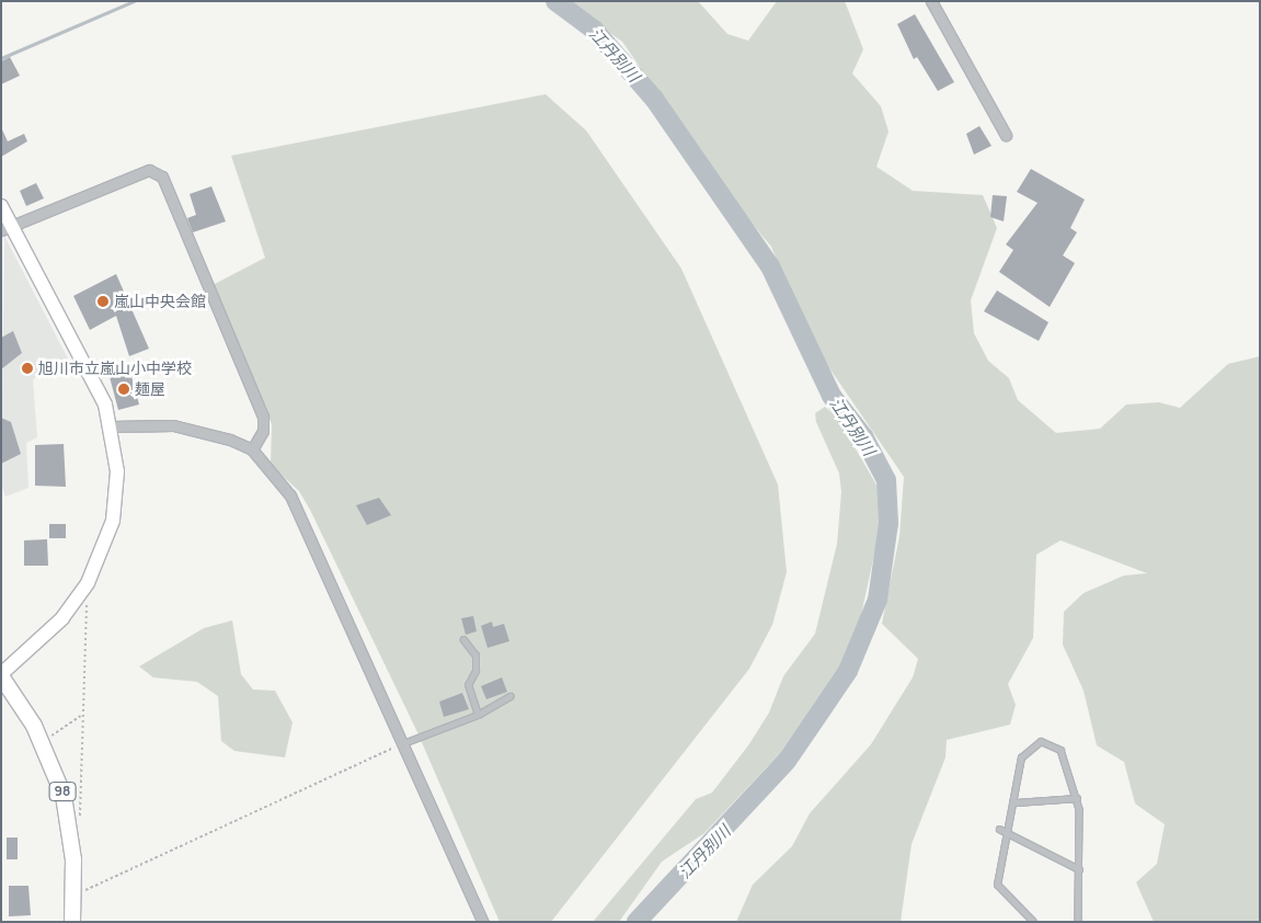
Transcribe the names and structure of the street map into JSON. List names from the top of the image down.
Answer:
{
  "streets": {
    "main road": ["98"]
  },
  "water": ["江丹別川"],
  "places": ["嵐山中央会館", "旭川市立嵐山小中学校", "麺屋"]
}
